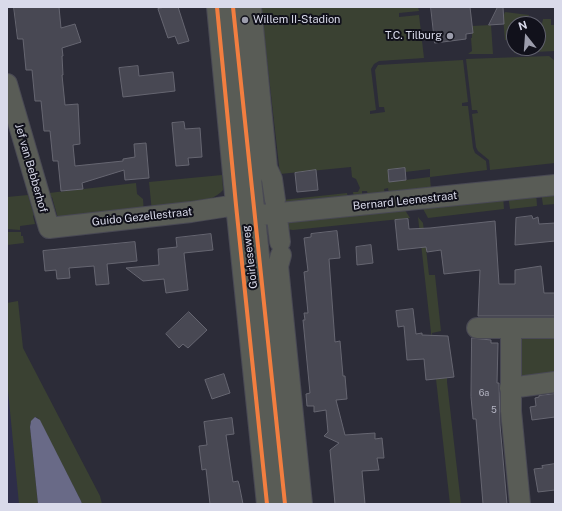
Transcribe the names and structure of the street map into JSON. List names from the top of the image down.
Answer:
{
  "streets": {
    "street": [
      "Jef van Bebberhof",
      "Bernard Leenestraat",
      "Guido Gezellestraat",
      "Goirleseweg"
    ]
  },
  "crossings": [
    ["Jef van Bebberhof", "Guido Gezellestraat"],
    ["Bernard Leenestraat", "Guido Gezellestraat"],
    ["Bernard Leenestraat", "Goirleseweg"],
    ["Guido Gezellestraat", "Goirleseweg"]
  ],
  "places": ["Willem II-Stadion", "T.C. Tilburg"],
  "house_numbers": ["6a", "5"],
  "north": "top"
}
